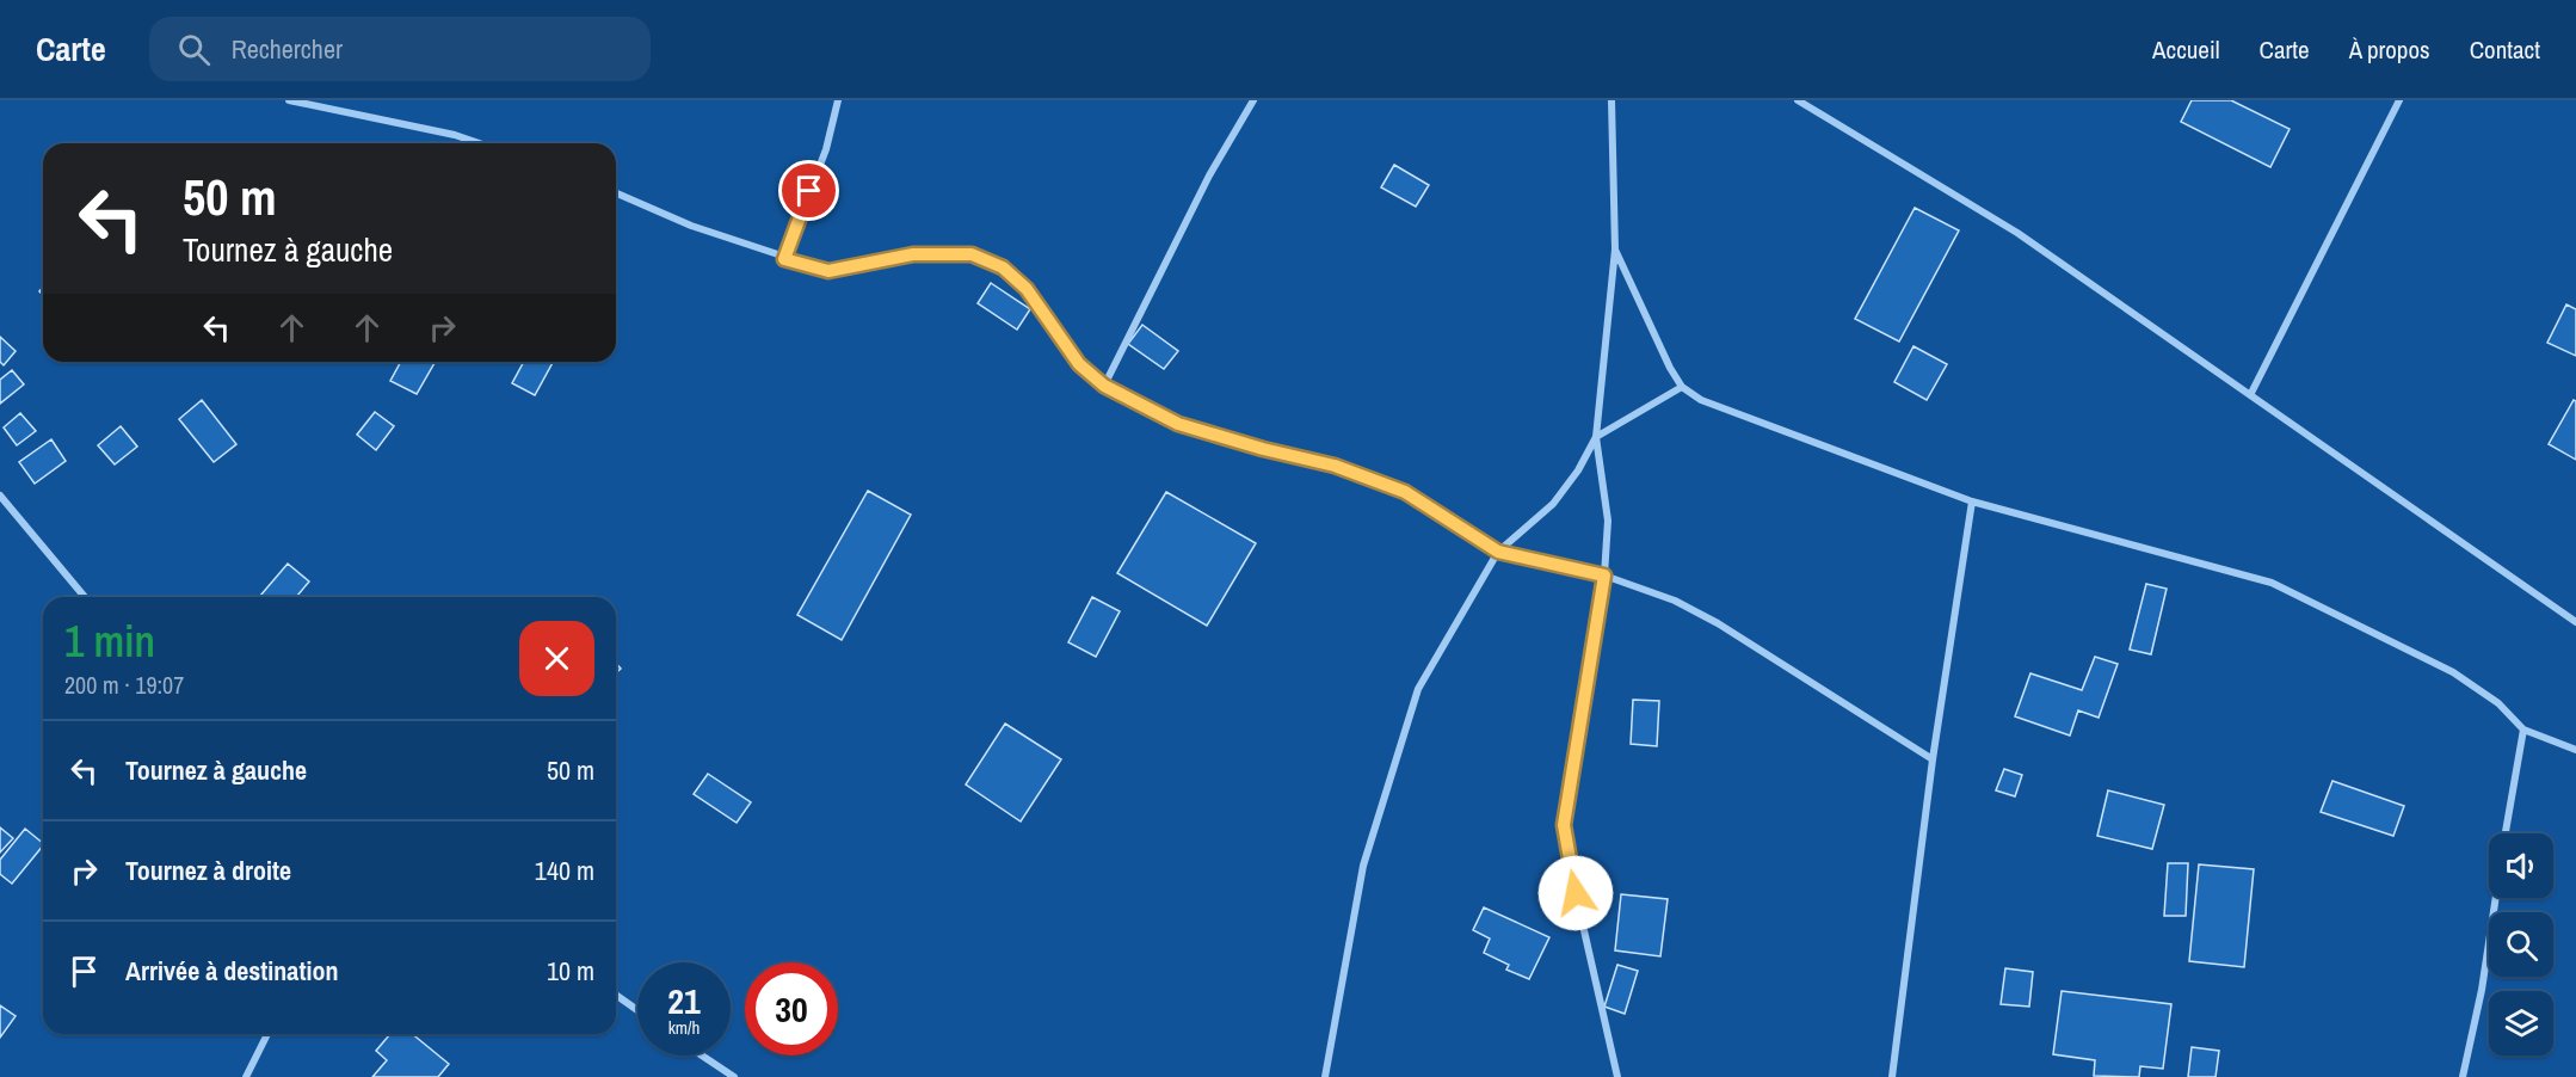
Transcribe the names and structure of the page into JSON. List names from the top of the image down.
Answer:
{
  "page": {
    "header": "Carte",
    "search": "Rechercher",
    "nav": [
      "Accueil",
      "Carte",
      "À propos",
      "Contact"
    ],
    "turn": ["50 m", "Tournez à gauche"],
    "heading": ["1 min", "200 m · 19:07"],
    "list": [
      {
        "name": "Tournez à gauche",
        "value": "50 m"
      },
      {
        "name": "Tournez à droite",
        "value": "140 m"
      },
      {
        "name": "Arrivée à destination",
        "value": "10 m"
      }
    ],
    "speed": "21 km/h",
    "limit": "30"
  }
}
